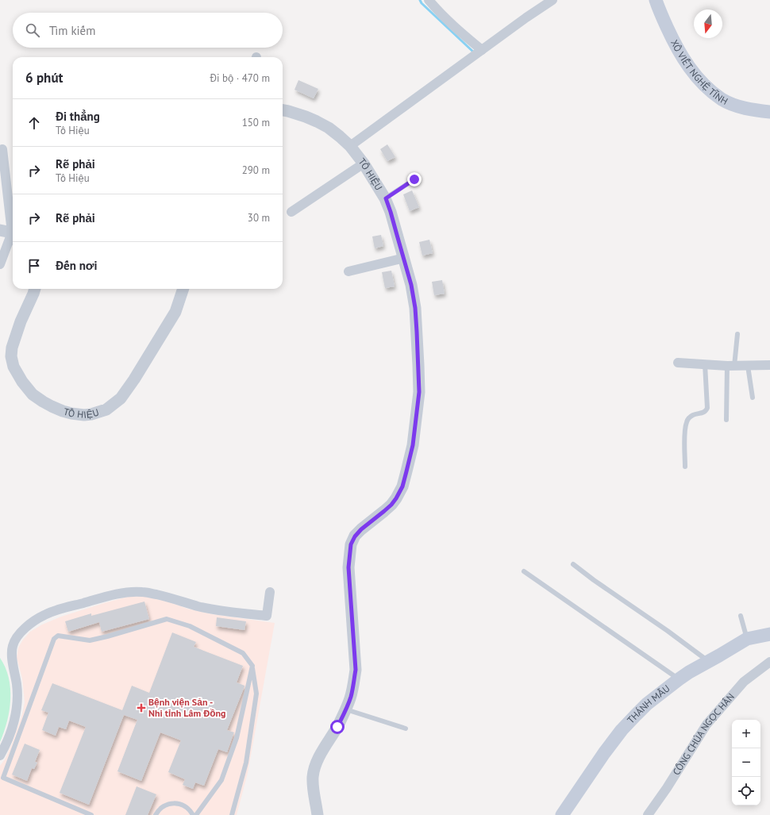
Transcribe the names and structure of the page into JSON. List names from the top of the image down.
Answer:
{
  "streets": {
    "main road": ["XÔ VIẾT NGHỆ TĨNH", "THÁNH MẪU"],
    "street": ["TÔ HIỆU", "CÔNG CHÚA NGỌC HÂN"]
  },
  "places": {
    "health": ["Bệnh viện Sản - Nhi tỉnh Lâm Đồng"]
  },
  "north": "bottom",
  "page": {
    "search": "Tìm kiếm",
    "heading": ["6 phút", "Đi bộ · 470 m"],
    "list": [
      ["Đi thẳng", "Tô Hiệu", "150 m"],
      ["Rẽ phải", "Tô Hiệu", "290 m"],
      ["Rẽ phải", "30 m"],
      "Đến nơi"
    ],
    "map_buttons": ["+", "−"]
  }
}
